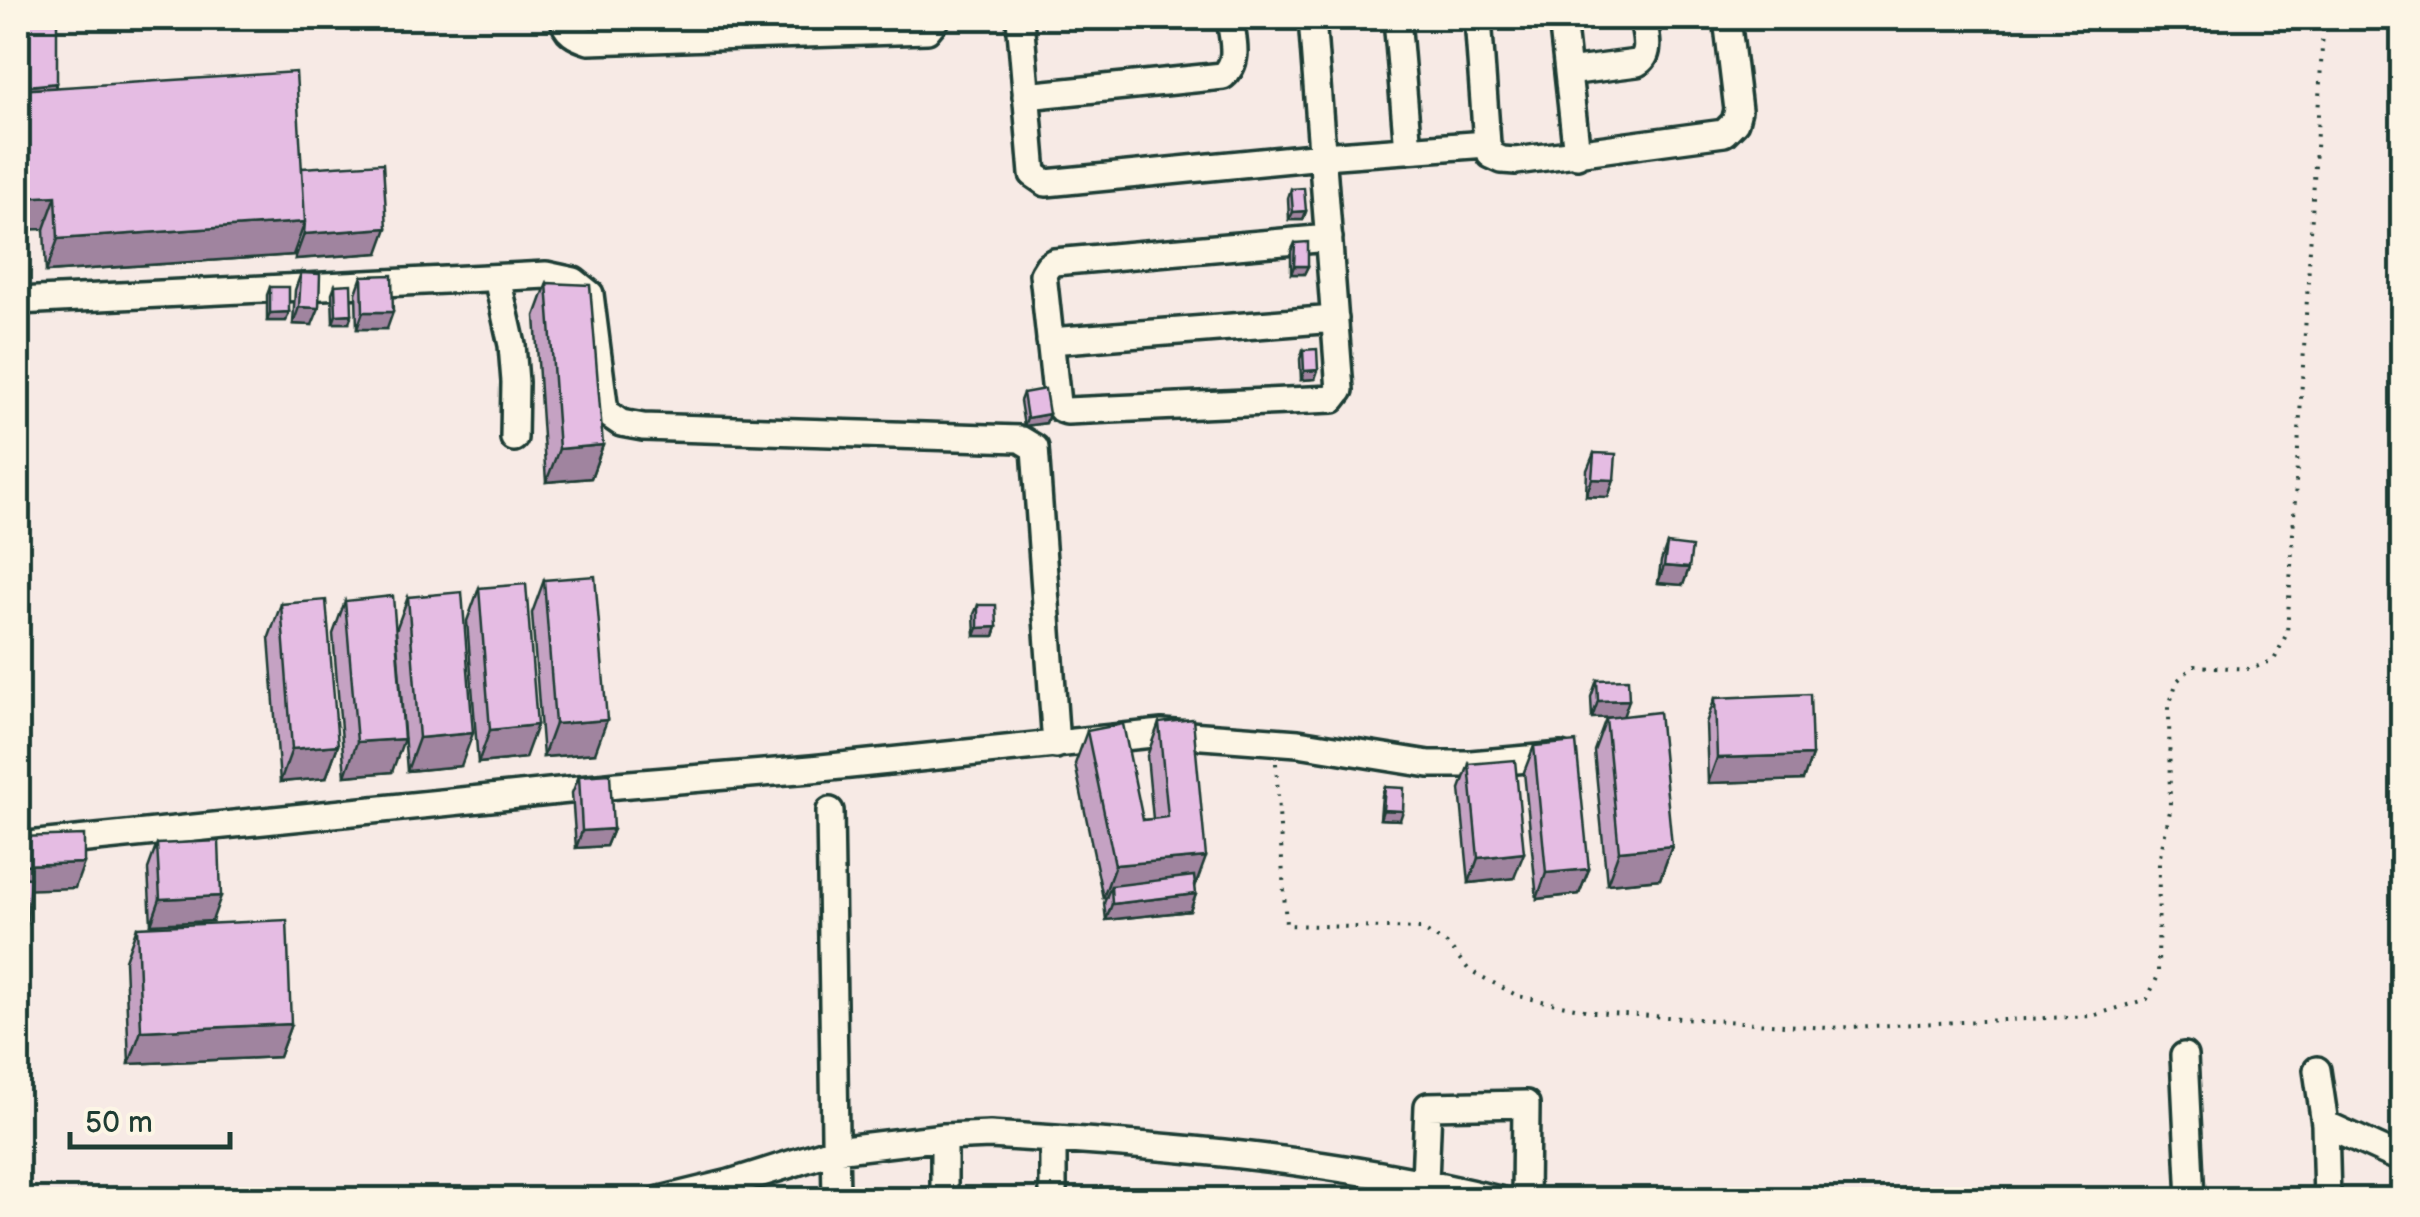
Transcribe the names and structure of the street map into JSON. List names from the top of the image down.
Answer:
{
  "scale_bar": "50 m"
}
